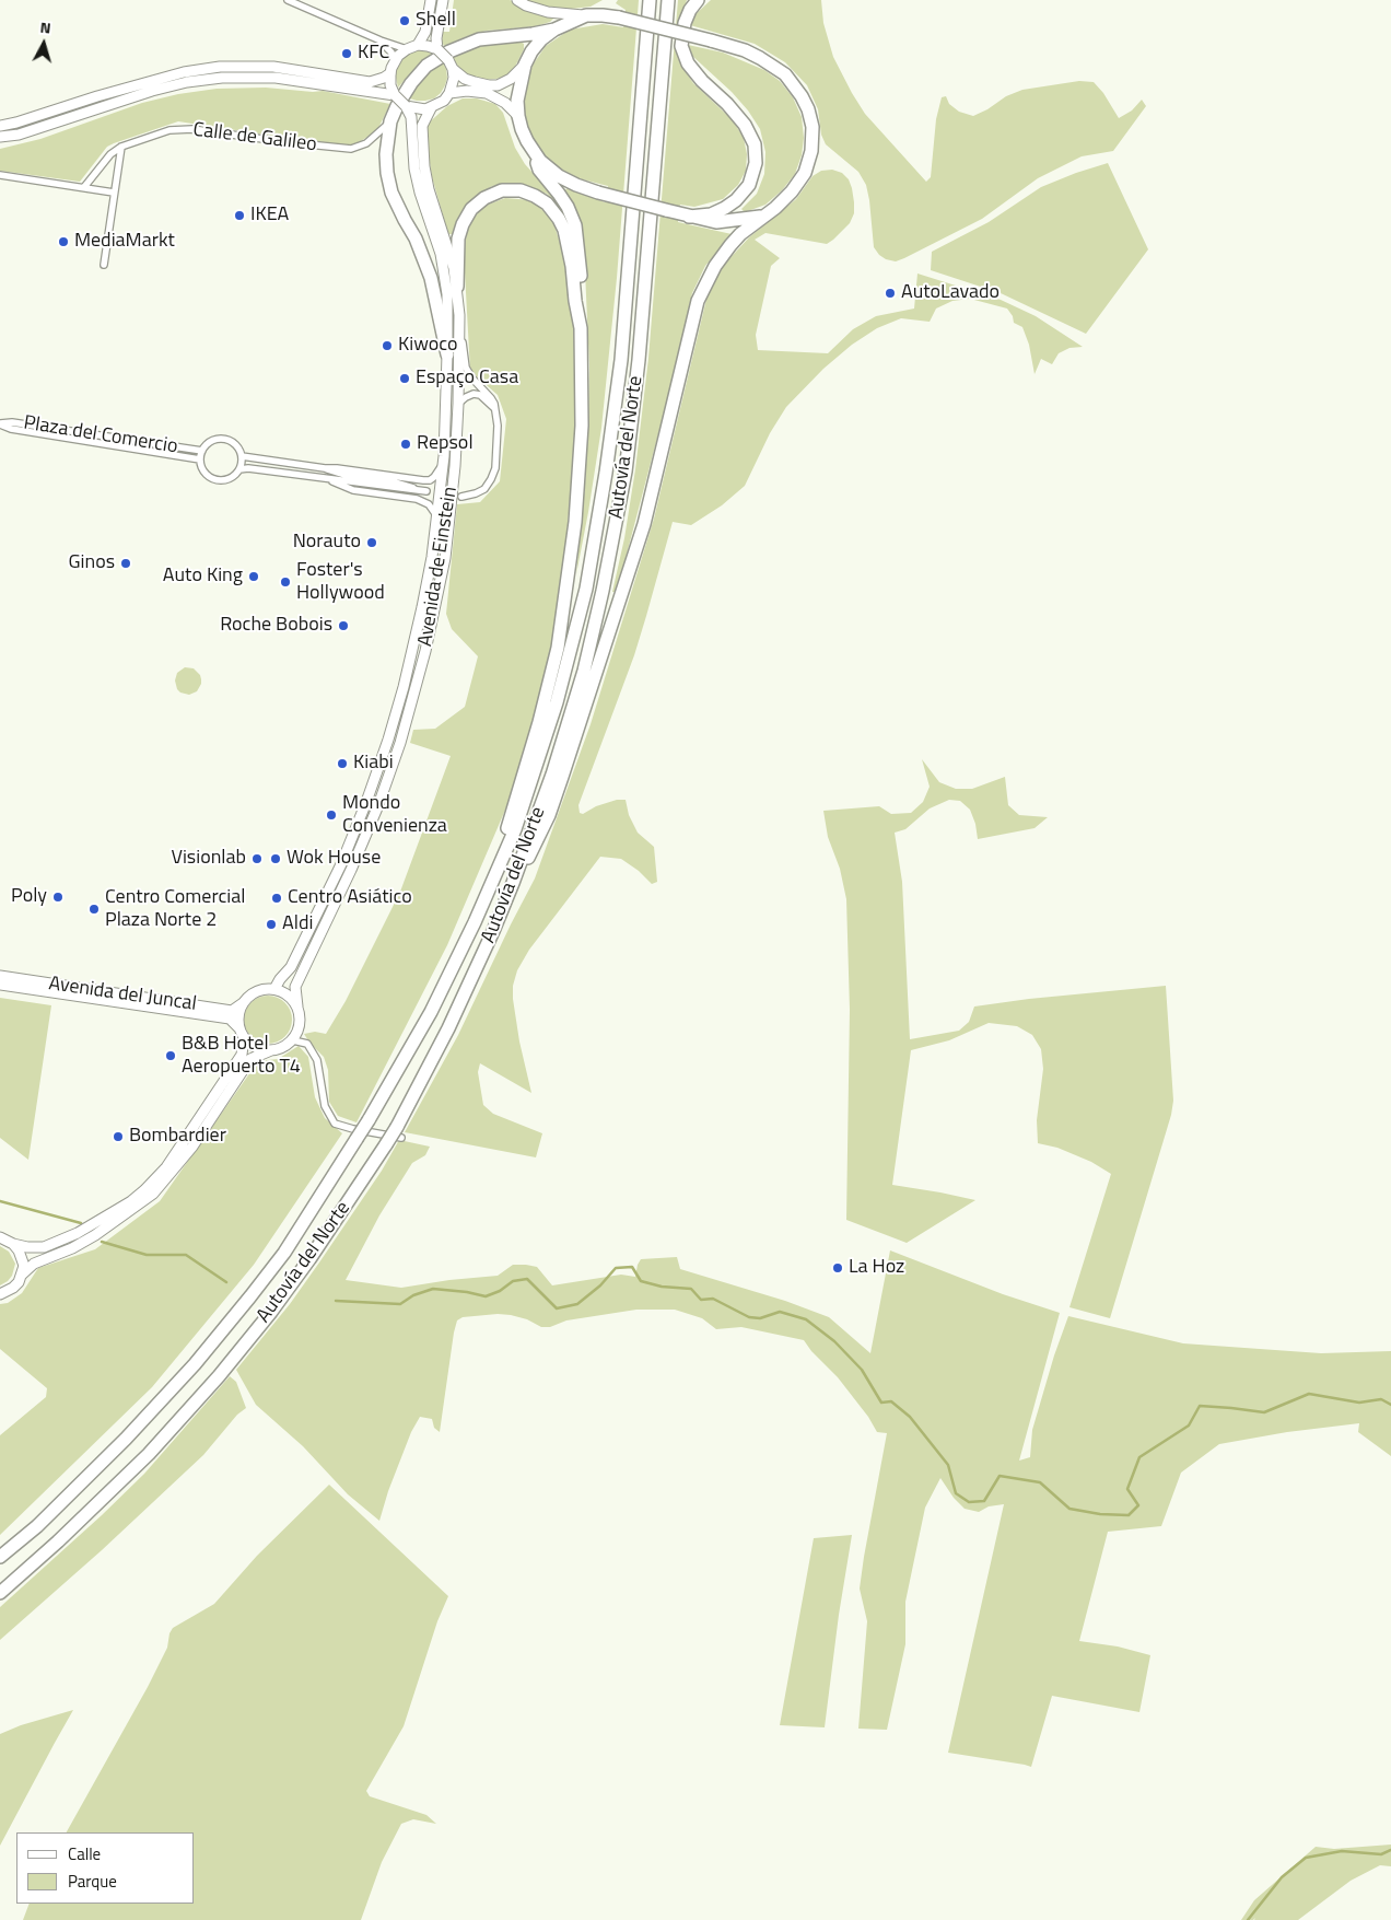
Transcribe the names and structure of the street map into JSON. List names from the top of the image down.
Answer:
{
  "streets": {
    "highway": ["Autovía del Norte"],
    "street": [
      "Calle de Galileo",
      "Plaza del Comercio",
      "Avenida de Einstein",
      "Avenida del Juncal"
    ]
  },
  "crossings": [
    ["Avenida de Einstein", "Avenida del Juncal"]
  ],
  "places": [
    "Shell",
    "KFC",
    "IKEA",
    "MediaMarkt",
    "AutoLavado",
    "Kiwoco",
    "Espaço Casa",
    "Repsol",
    "Norauto",
    "Ginos",
    "Auto King",
    "Foster's Hollywood",
    "Roche Bobois",
    "Kiabi",
    "Mondo Convenienza",
    "Visionlab",
    "Wok House",
    "Poly",
    "Centro Asiático",
    "Centro Comercial Plaza Norte 2",
    "Aldi",
    "B&B Hotel Aeropuerto T4",
    "Bombardier",
    "La Hoz"
  ],
  "legend": ["Calle", "Parque"],
  "north": "top"
}
